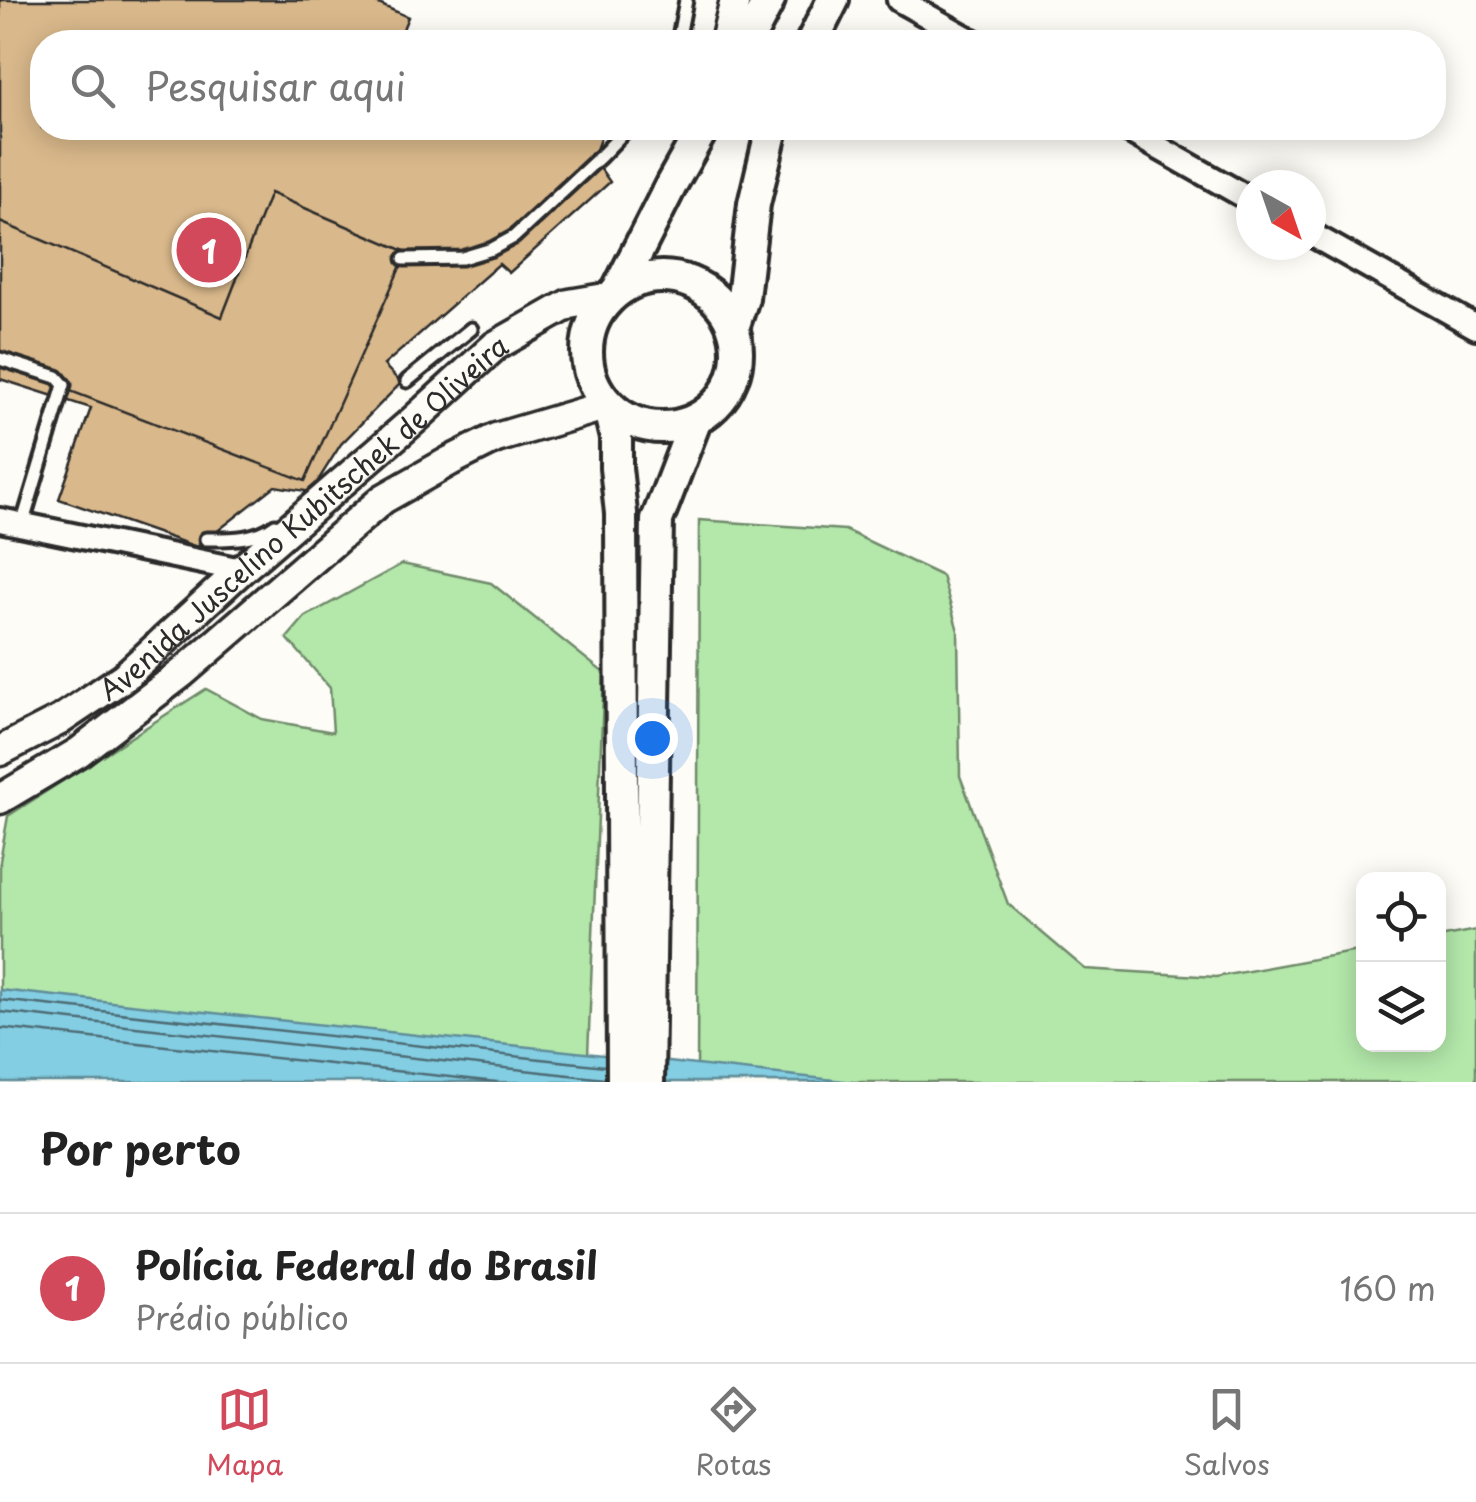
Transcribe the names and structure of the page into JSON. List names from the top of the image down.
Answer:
{
  "streets": {
    "street": ["Avenida Juscelino Kubitschek de Oliveira"]
  },
  "north": "bottom right",
  "page": {
    "search": "Pesquisar aqui",
    "pins": "1",
    "heading": "Por perto",
    "list": [
      {
        "mark": "1",
        "name": "Polícia Federal do Brasil",
        "note": "Prédio público",
        "value": "160 m"
      }
    ],
    "nav": ["Mapa", "Rotas", "Salvos"]
  }
}
